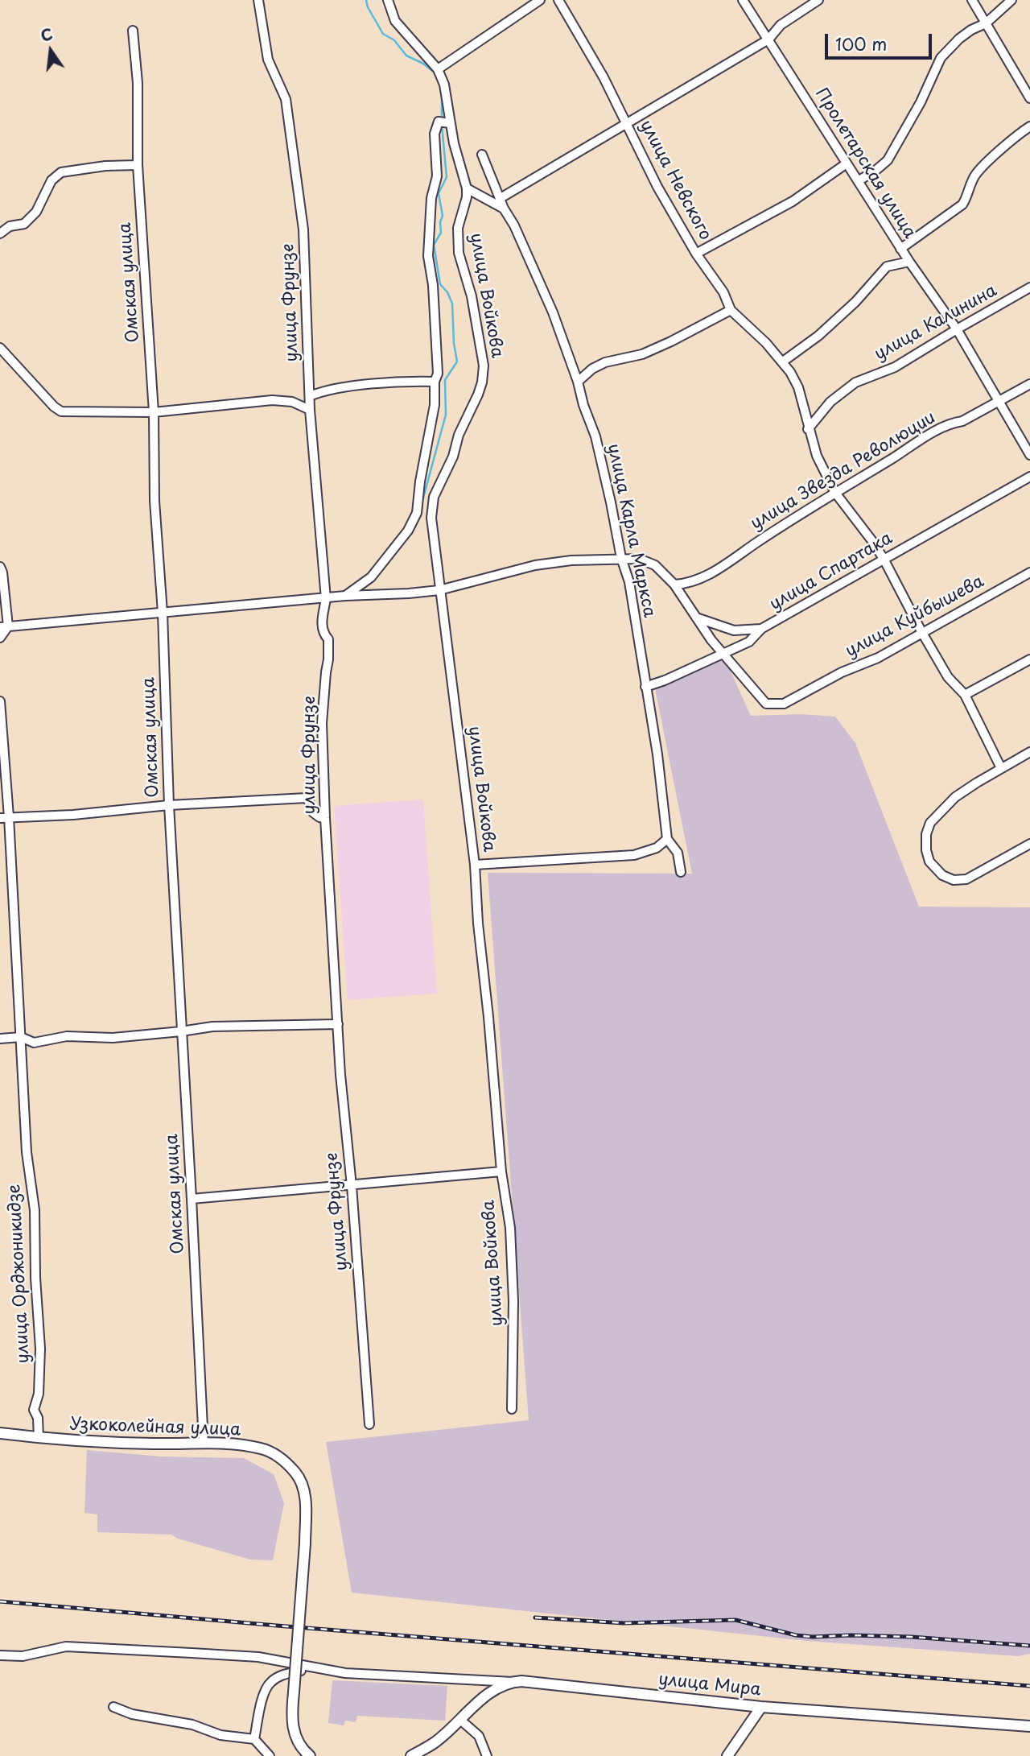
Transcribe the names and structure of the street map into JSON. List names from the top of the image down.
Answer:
{
  "streets": {
    "street": [
      "Пролетарская улица",
      "улица Невского",
      "Омская улица",
      "улица Войкова",
      "улица Фрунзе",
      "улица Калинина",
      "улица Звезда Революции",
      "улица Карла Маркса",
      "улица Спартака",
      "улица Куйбышева",
      "улица Орджоникидзе",
      "Узкоколейная улица",
      "улица Мира"
    ]
  },
  "crossings": [
    ["Пролетарская улица", "улица Невского"],
    ["улица Невского", "улица Калинина"],
    ["улица Невского", "улица Звезда Революции"],
    ["улица Невского", "улица Спартака"],
    ["улица Невского", "улица Куйбышева"],
    ["Омская улица", "Узкоколейная улица"],
    ["улица Карла Маркса", "улица Спартака"],
    ["улица Спартака", "улица Куйбышева"],
    ["улица Орджоникидзе", "Узкоколейная улица"]
  ],
  "scale_bar": "100 m",
  "north": "top"
}
